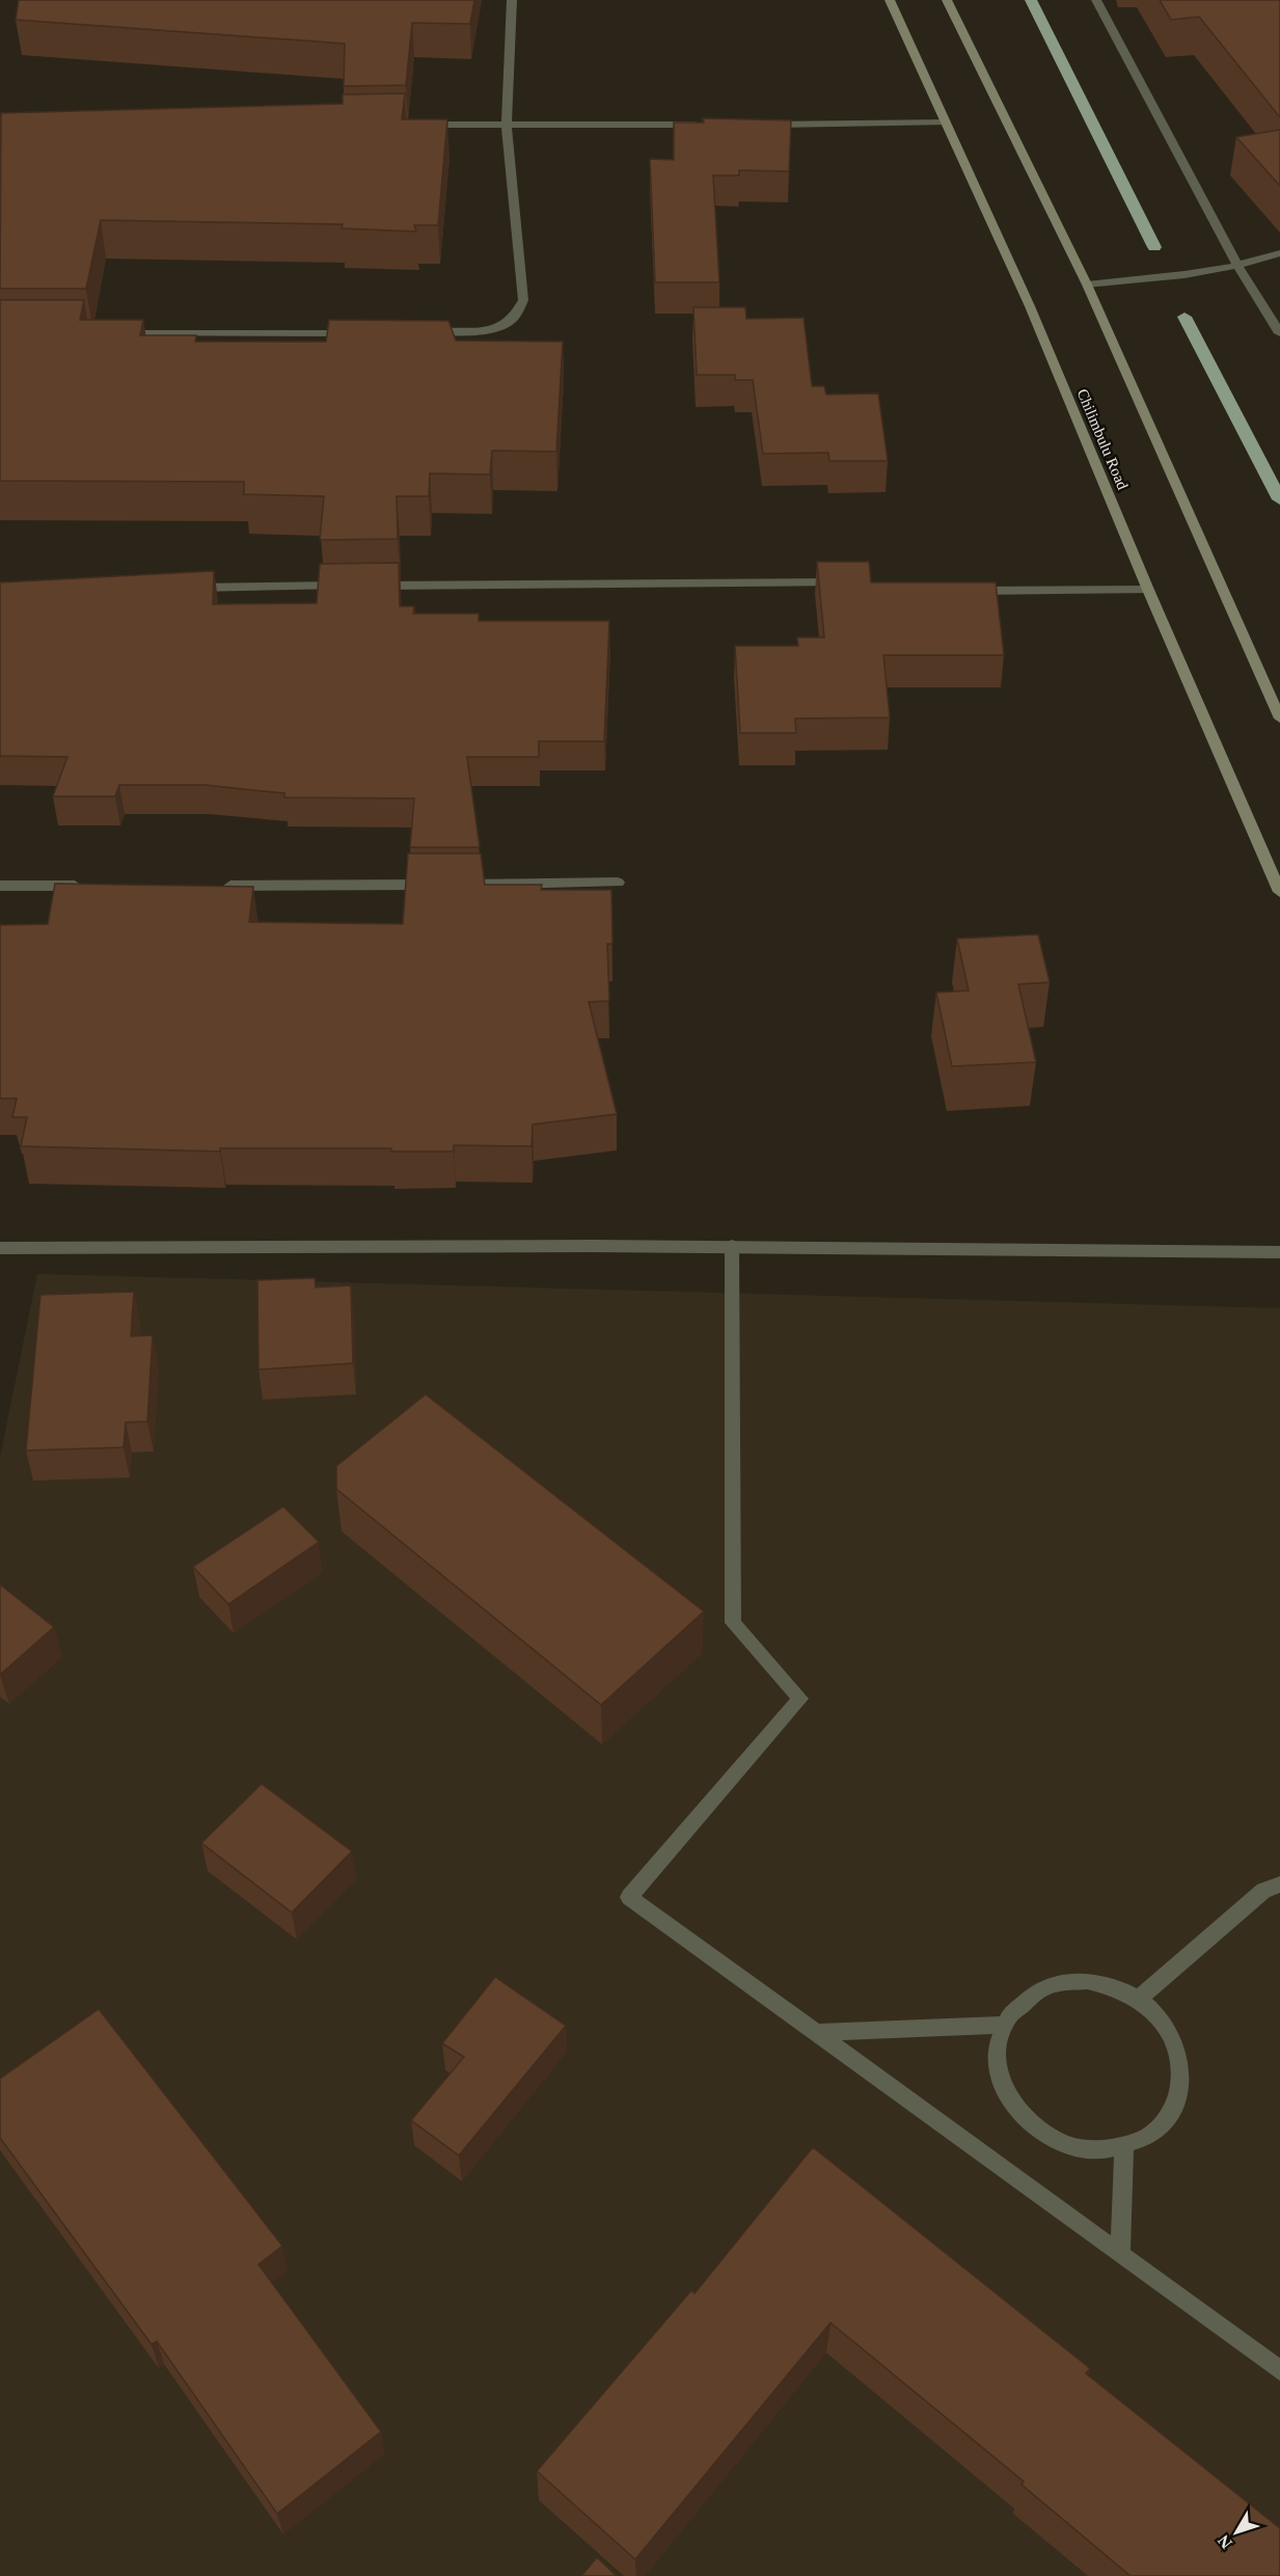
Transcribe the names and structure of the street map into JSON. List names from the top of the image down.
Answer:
{
  "streets": {
    "main road": ["Chilimbulu Road"]
  },
  "north": "bottom left"
}
